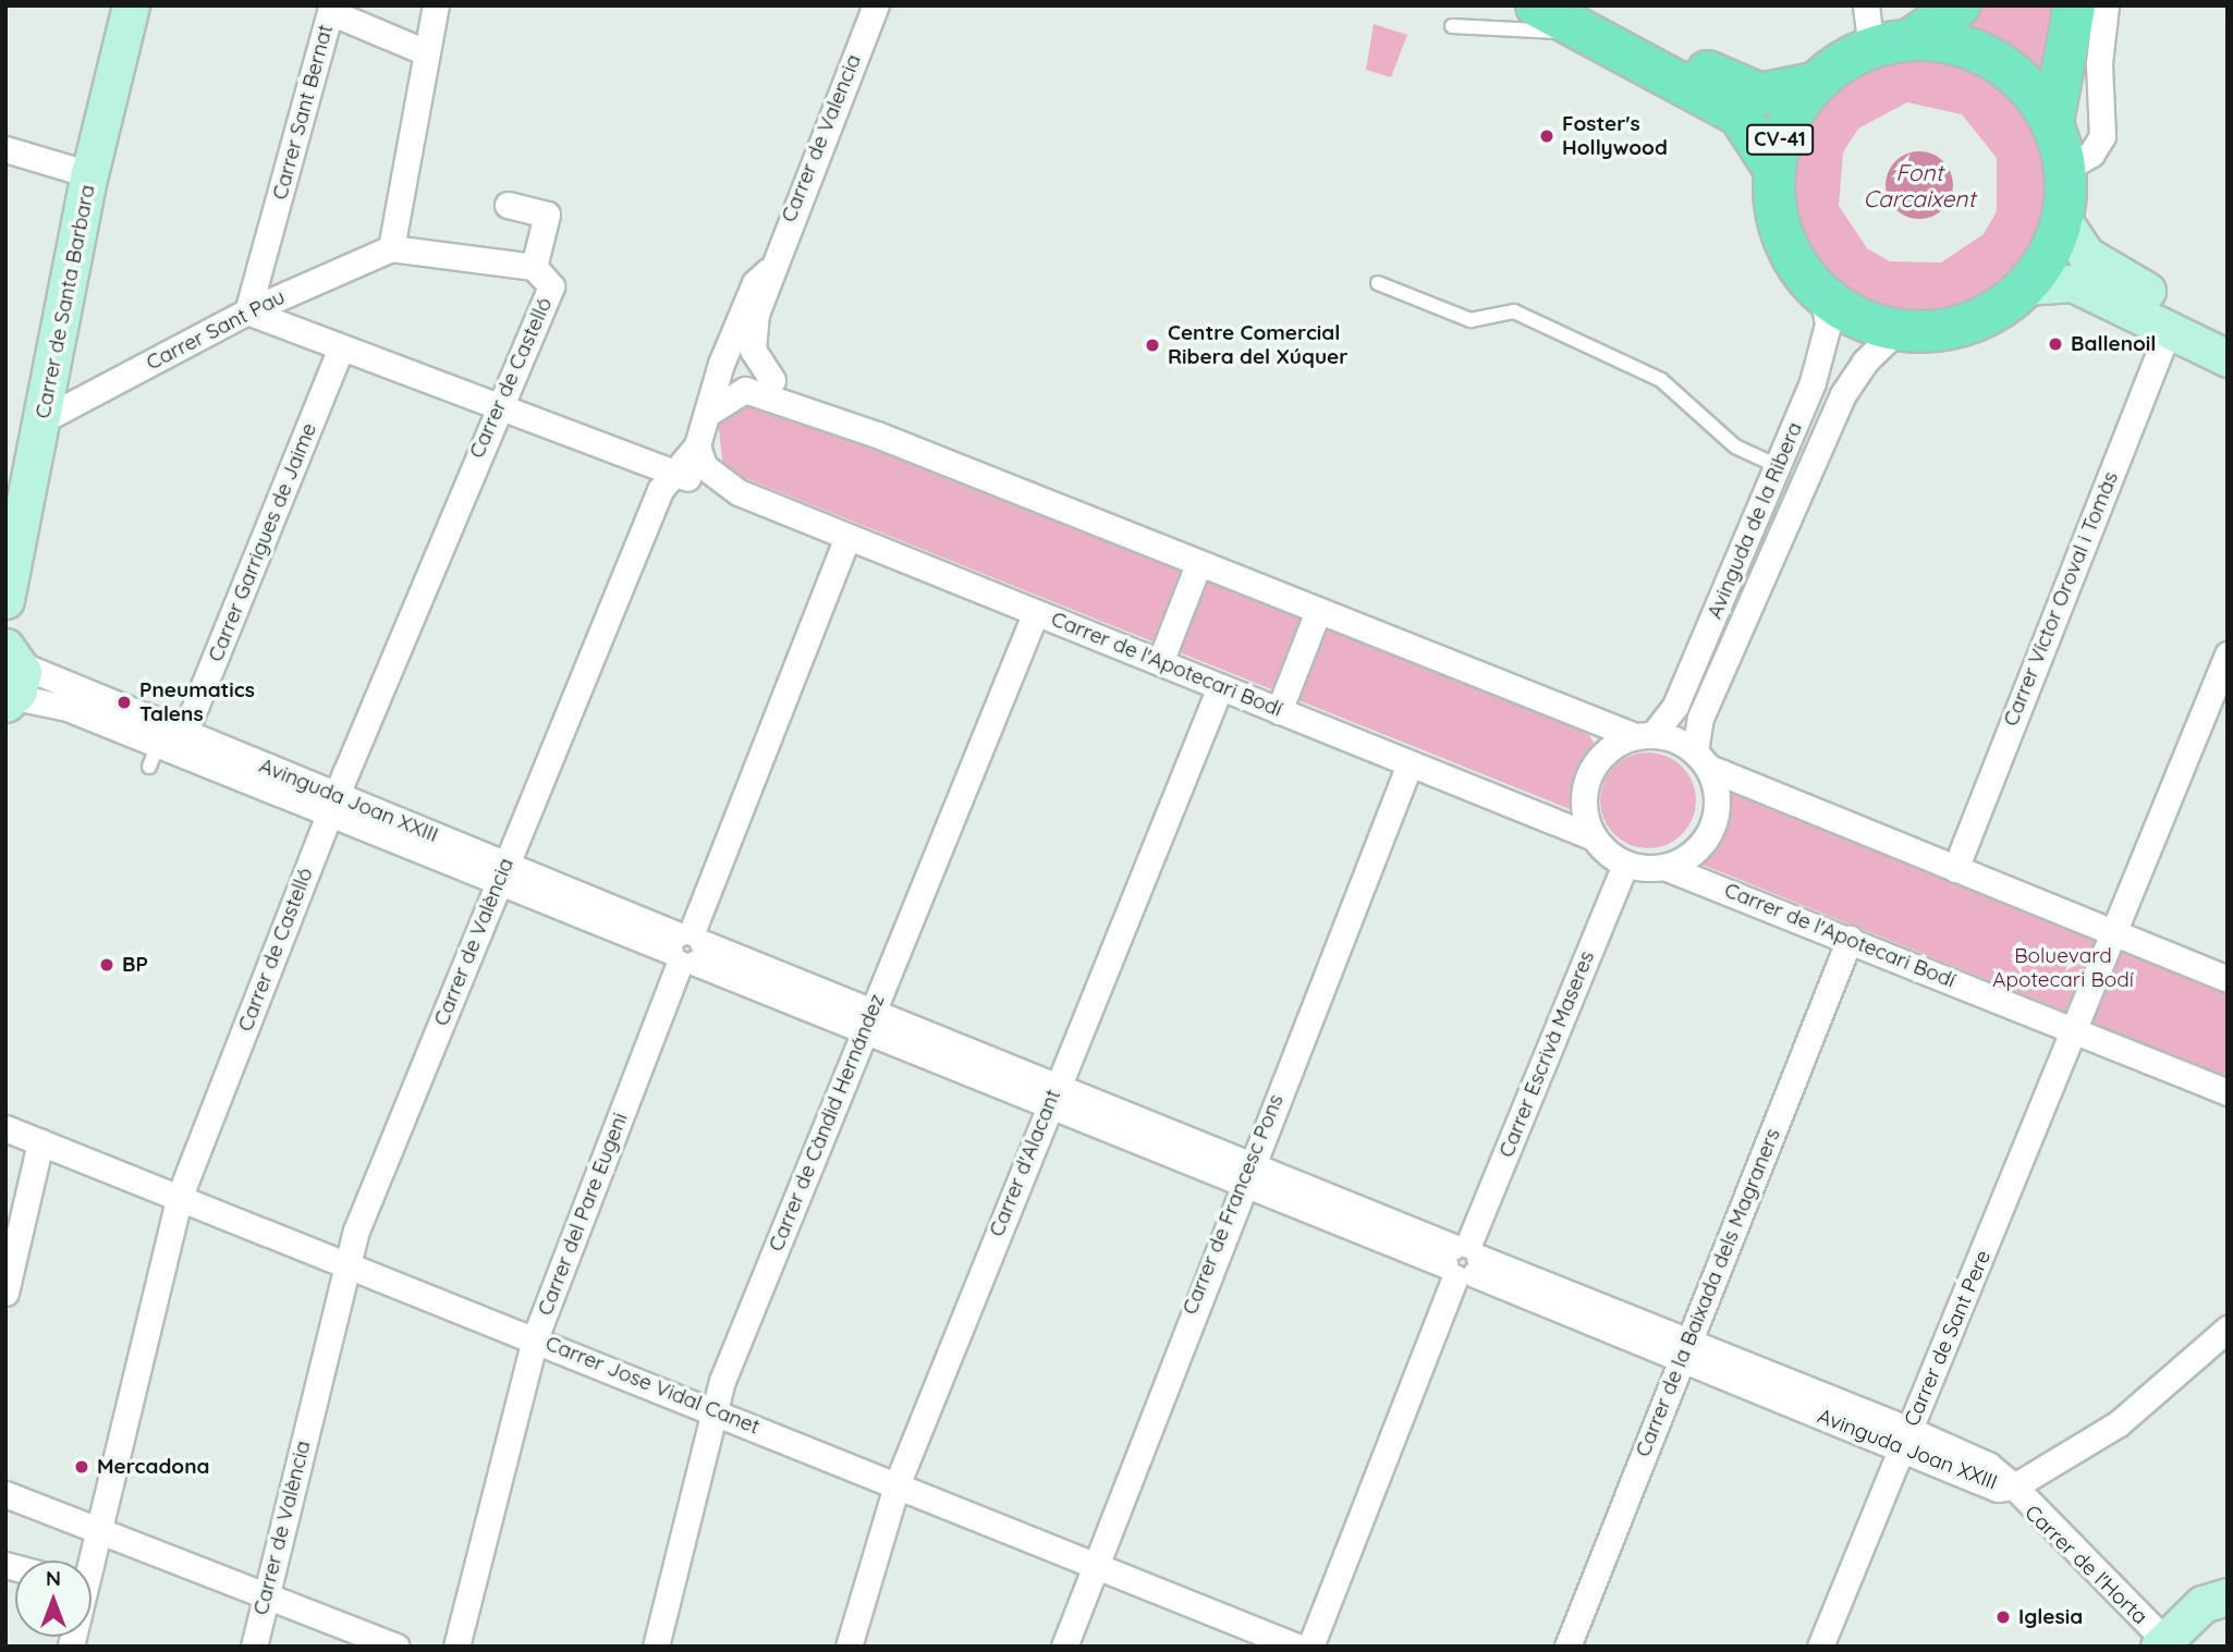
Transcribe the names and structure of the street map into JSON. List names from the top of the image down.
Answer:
{
  "streets": {
    "main road": ["CV-41"],
    "street": [
      "Carrer Sant Bernat",
      "Carrer de Valencia",
      "Carrer de Santa Barbara",
      "Carrer Sant Pau",
      "Carrer de Castelló",
      "Avinguda de la Ribera",
      "Carrer Garrigues de Jaime",
      "Carrer Víctor Oroval i Tomàs",
      "Carrer de l'Apotecari Bodí",
      "Avinguda Joan XXIII",
      "Carrer de València",
      "Carrer Escrivà Maseres",
      "Carrer de Càndid Hernández",
      "Carrer d'Alacant",
      "Carrer de Francesc Pons",
      "Carrer del Pare Eugeni",
      "Carrer de la Baixada dels Magraners",
      "Carrer de Sant Pere",
      "Carrer Jose Vidal Canet",
      "Carrer de l'Horta"
    ]
  },
  "crossings": [
    ["Carrer Sant Bernat", "Carrer Sant Pau"],
    ["Carrer Sant Bernat", "Carrer de l'Apotecari Bodí"],
    ["Carrer de Valencia", "Carrer de València"],
    ["CV-41", "Avinguda de la Ribera"],
    ["Carrer de Santa Barbara", "Carrer Sant Pau"],
    ["Carrer Sant Pau", "Carrer de l'Apotecari Bodí"],
    ["Carrer de Castelló", "Carrer de l'Apotecari Bodí"],
    ["Carrer de Castelló", "Avinguda Joan XXIII"],
    ["Carrer de Castelló", "Carrer Jose Vidal Canet"],
    ["Avinguda de la Ribera", "Carrer de l'Apotecari Bodí"],
    ["Avinguda de la Ribera", "Carrer Escrivà Maseres"],
    ["Carrer Garrigues de Jaime", "Carrer de l'Apotecari Bodí"],
    ["Carrer Garrigues de Jaime", "Avinguda Joan XXIII"],
    ["Carrer de l'Apotecari Bodí", "Carrer de València"],
    ["Carrer de l'Apotecari Bodí", "Carrer Escrivà Maseres"],
    ["Carrer de l'Apotecari Bodí", "Carrer de Càndid Hernández"],
    ["Carrer de l'Apotecari Bodí", "Carrer d'Alacant"],
    ["Carrer de l'Apotecari Bodí", "Carrer de Francesc Pons"],
    ["Carrer de l'Apotecari Bodí", "Carrer del Pare Eugeni"],
    ["Carrer de l'Apotecari Bodí", "Carrer de la Baixada dels Magraners"],
    ["Carrer de l'Apotecari Bodí", "Carrer de Sant Pere"],
    ["Avinguda Joan XXIII", "Carrer de València"],
    ["Avinguda Joan XXIII", "Carrer Escrivà Maseres"],
    ["Avinguda Joan XXIII", "Carrer de Càndid Hernández"],
    ["Avinguda Joan XXIII", "Carrer d'Alacant"],
    ["Avinguda Joan XXIII", "Carrer de Francesc Pons"],
    ["Avinguda Joan XXIII", "Carrer del Pare Eugeni"],
    ["Avinguda Joan XXIII", "Carrer de la Baixada dels Magraners"],
    ["Avinguda Joan XXIII", "Carrer de Sant Pere"],
    ["Avinguda Joan XXIII", "Carrer de l'Horta"],
    ["Carrer de València", "Carrer Jose Vidal Canet"],
    ["Carrer de Càndid Hernández", "Carrer Jose Vidal Canet"],
    ["Carrer d'Alacant", "Carrer Jose Vidal Canet"],
    ["Carrer de Francesc Pons", "Carrer Jose Vidal Canet"],
    ["Carrer del Pare Eugeni", "Carrer Jose Vidal Canet"]
  ],
  "water": ["Font Carcaixent"],
  "parks": ["Boluevard Apotecari Bodí"],
  "places": [
    "Foster's Hollywood",
    "Ballenoil",
    "Centre Comercial Ribera del Xúquer",
    "Pneumatics Talens",
    "BP",
    "Mercadona",
    "Iglesia"
  ],
  "north": "top"
}
